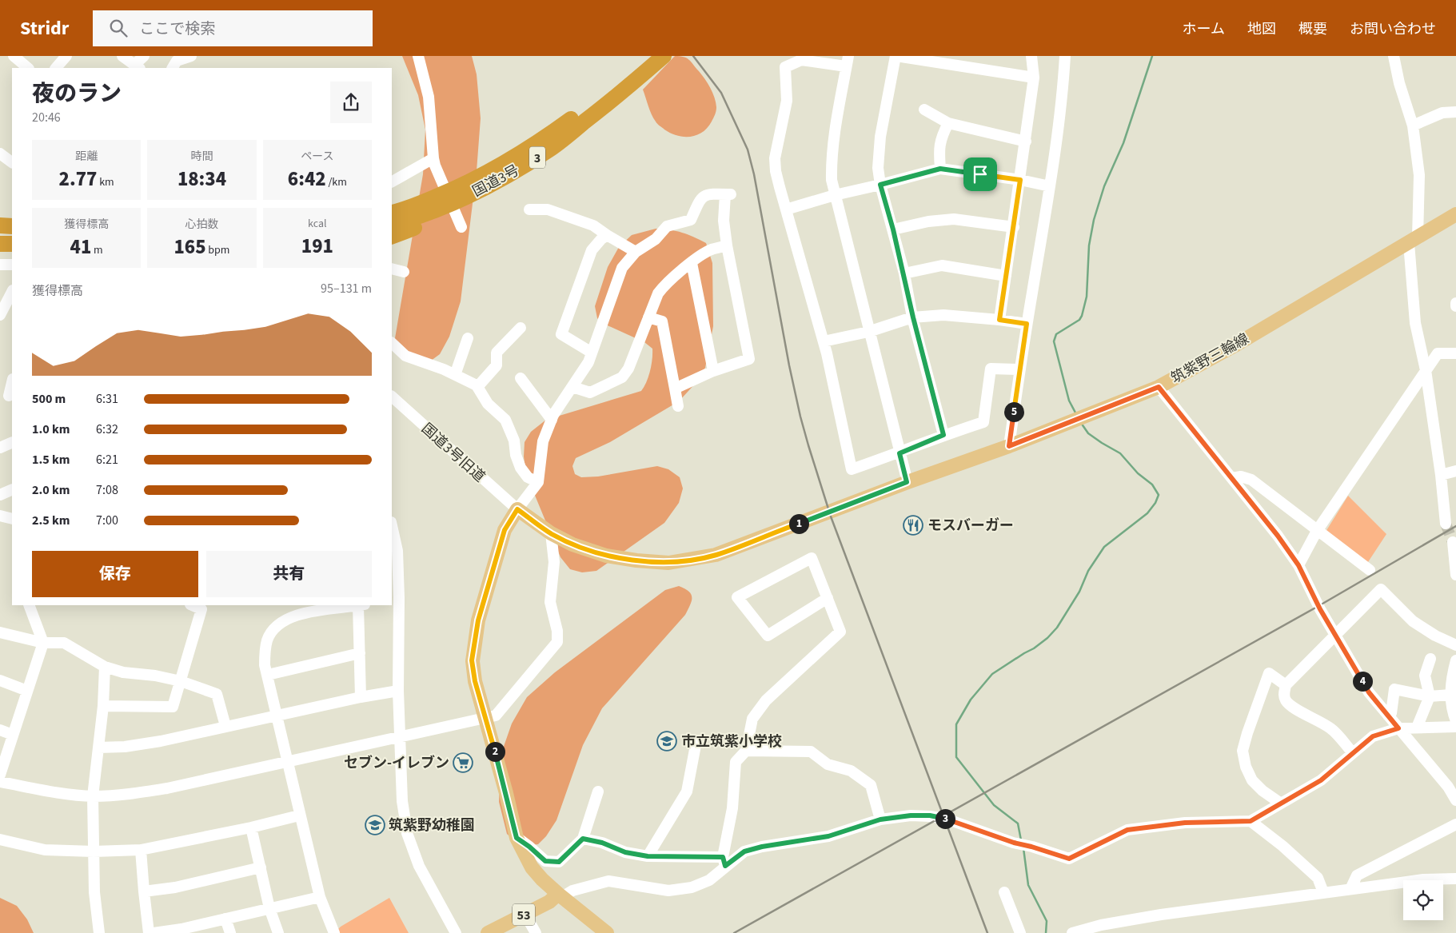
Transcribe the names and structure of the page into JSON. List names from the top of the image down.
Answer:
{
  "streets": {
    "highway": ["3", "国道3号"],
    "main road": ["筑紫野三輪線", "53"],
    "street": ["国道3号旧道"]
  },
  "crossings": [
    ["筑紫野三輪線", "国道3号旧道"]
  ],
  "places": {
    "restaurant": ["モスバーガー"],
    "school or university": ["市立筑紫小学校", "筑紫野幼稚園"],
    "supermarket": ["セブン-イレブン"]
  },
  "page": {
    "header": "Stridr",
    "search": "ここで検索",
    "nav": [
      "ホーム",
      "地図",
      "概要",
      "お問い合わせ"
    ],
    "heading": ["夜のラン", "20:46"],
    "stats": [
      ["距離", "2.77 km"],
      ["時間", "18:34"],
      ["ペース", "6:42 /km"],
      ["獲得標高", "41 m"],
      ["心拍数", "165 bpm"],
      ["kcal", "191"]
    ],
    "chart": ["獲得標高", "95–131 m"],
    "list": [
      {
        "name": "500 m",
        "note": "6:31"
      },
      {
        "name": "1.0 km",
        "note": "6:32"
      },
      {
        "name": "1.5 km",
        "note": "6:21"
      },
      {
        "name": "2.0 km",
        "note": "7:08"
      },
      {
        "name": "2.5 km",
        "note": "7:00"
      }
    ],
    "pins": [
      "5",
      "1",
      "4",
      "2",
      "3"
    ],
    "buttons": ["保存", "共有"]
  }
}
